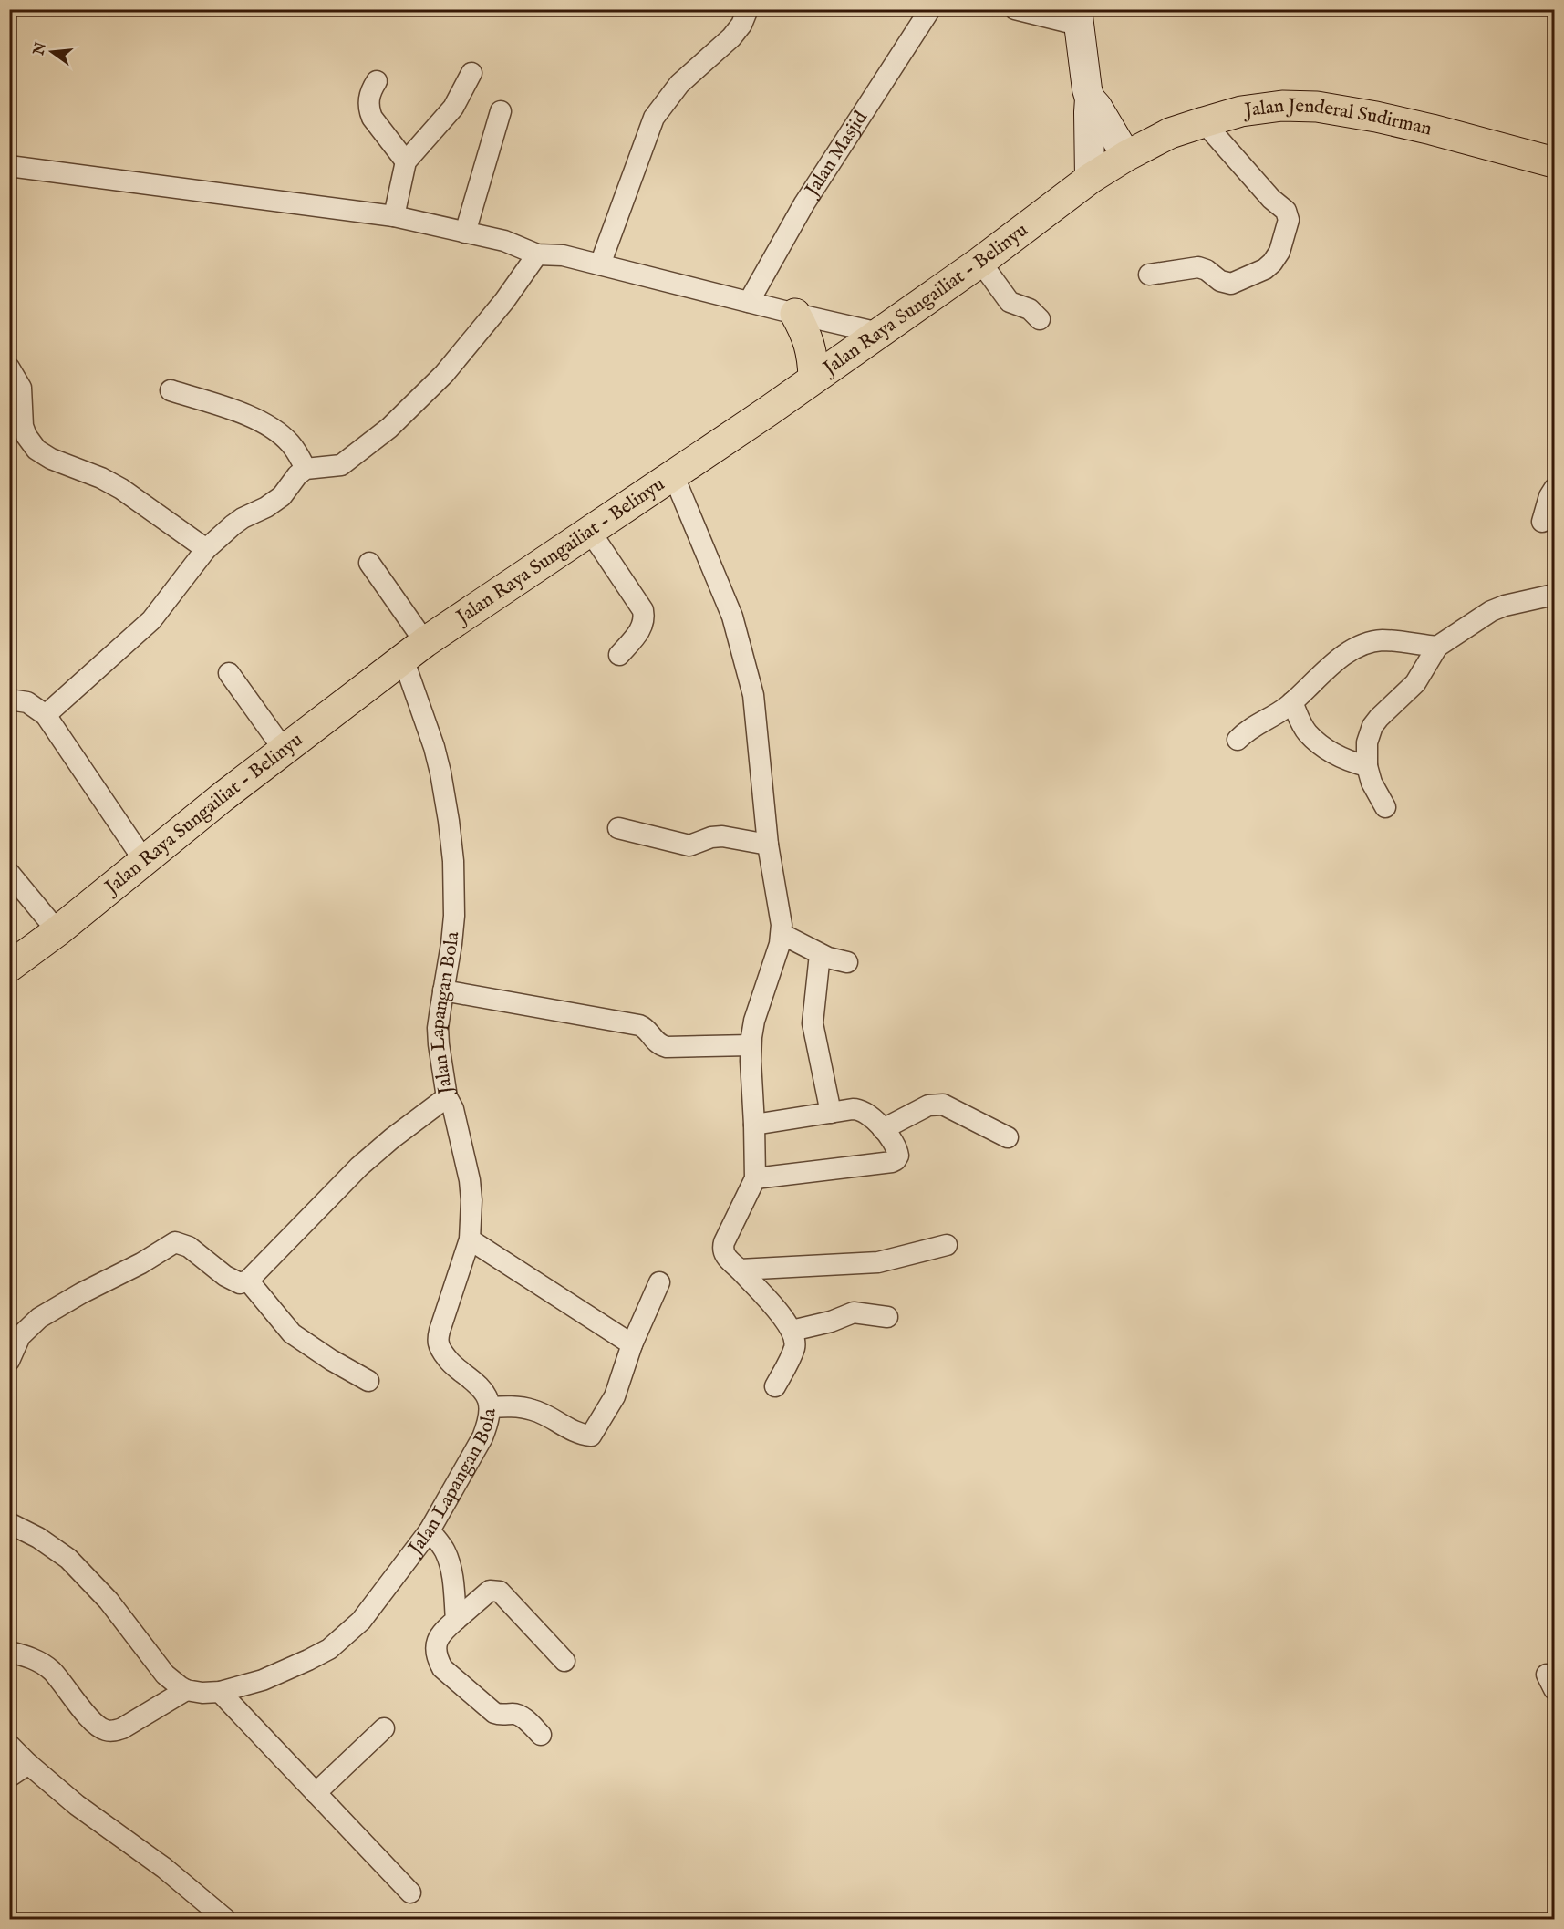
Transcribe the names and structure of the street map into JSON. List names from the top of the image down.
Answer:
{
  "streets": {
    "highway": ["Jalan Jenderal Sudirman", "Jalan Raya Sungailiat - Belinyu"],
    "street": ["Jalan Masjid", "Jalan Lapangan Bola"]
  },
  "crossings": [
    ["Jalan Jenderal Sudirman", "Jalan Raya Sungailiat - Belinyu"],
    ["Jalan Raya Sungailiat - Belinyu", "Jalan Lapangan Bola"]
  ],
  "north": "left"
}
